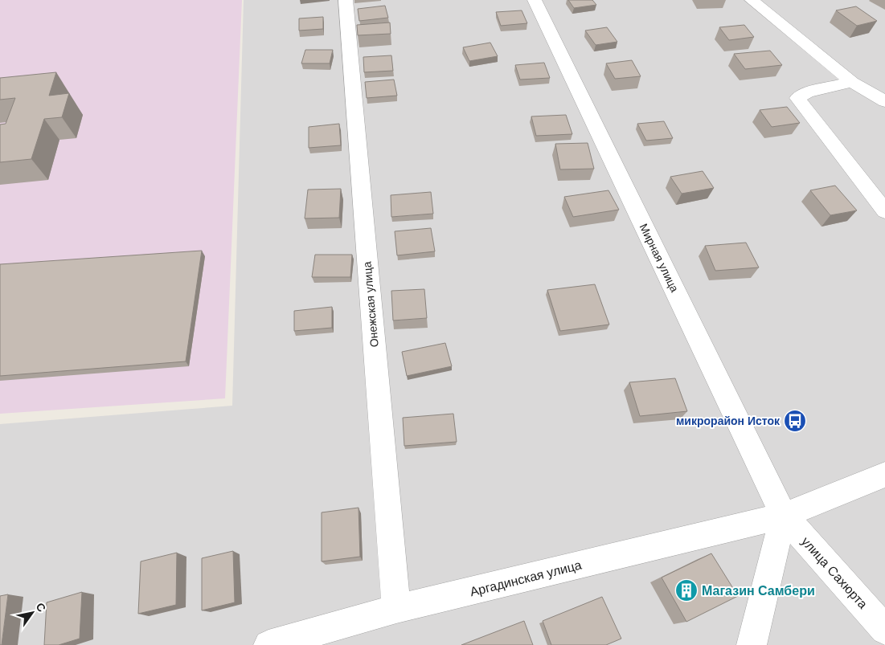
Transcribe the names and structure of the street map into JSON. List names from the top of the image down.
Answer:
{
  "streets": {
    "street": [
      "Мирная улица",
      "Онежская улица",
      "улица Сахюрта",
      "Аргадинская улица"
    ]
  },
  "crossings": [
    ["Мирная улица", "улица Сахюрта"],
    ["Мирная улица", "Аргадинская улица"],
    ["Онежская улица", "Аргадинская улица"],
    ["улица Сахюрта", "Аргадинская улица"]
  ],
  "places": {
    "bus stop": ["микрорайон Исток"],
    "building": ["Магазин Самбери"]
  },
  "north": "top right"
}
